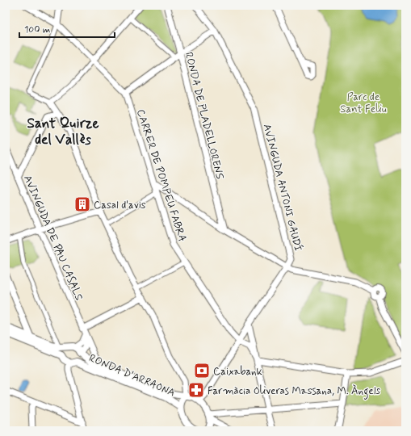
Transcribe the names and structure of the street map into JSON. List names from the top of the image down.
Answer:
{
  "streets": {
    "street": [
      "RONDA DE PLADELLORENS",
      "CARRER DE POMPEU FABRA",
      "AVINGUDA ANTONI GAUDÍ",
      "AVINGUDA DE PAU CASALS",
      "RONDA D'ARRAONA"
    ]
  },
  "crossings": [
    ["CARRER DE POMPEU FABRA", "AVINGUDA ANTONI GAUDÍ"],
    ["AVINGUDA ANTONI GAUDÍ", "RONDA D'ARRAONA"],
    ["AVINGUDA DE PAU CASALS", "RONDA D'ARRAONA"]
  ],
  "districts": ["Sant Quirze del Vallès"],
  "parks": ["Parc de Sant Feliu"],
  "places": {
    "building": ["Casal d'avis"],
    "bank": ["Caixabank"],
    "pharmacy": ["Farmàcia Oliveras Massana, M. Àngels"]
  },
  "scale_bar": "100 m"
}
